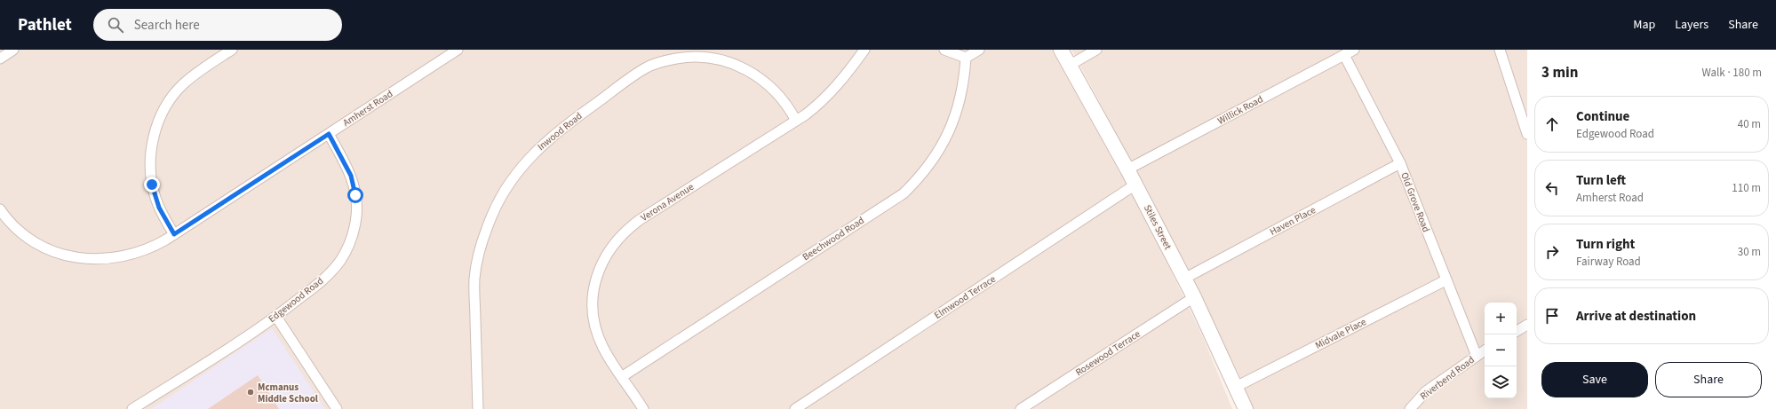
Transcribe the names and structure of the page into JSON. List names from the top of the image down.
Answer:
{
  "streets": {
    "main road": ["Stiles Street"],
    "street": [
      "Amherst Road",
      "Willick Road",
      "Inwood Road",
      "Verona Avenue",
      "Old Grove Road",
      "Haven Place",
      "Beechwood Road",
      "Elmwood Terrace",
      "Edgewood Road",
      "Midvale Place",
      "Rosewood Terrace",
      "Riverbend Road"
    ]
  },
  "crossings": [
    ["Amherst Road", "Edgewood Road"],
    ["Willick Road", "Old Grove Road"],
    ["Willick Road", "Stiles Street"],
    ["Inwood Road", "Verona Avenue"],
    ["Verona Avenue", "Beechwood Road"],
    ["Old Grove Road", "Haven Place"],
    ["Old Grove Road", "Midvale Place"],
    ["Old Grove Road", "Riverbend Road"],
    ["Haven Place", "Stiles Street"],
    ["Stiles Street", "Elmwood Terrace"],
    ["Stiles Street", "Midvale Place"],
    ["Stiles Street", "Rosewood Terrace"]
  ],
  "places": ["Mcmanus Middle School"],
  "page": {
    "header": "Pathlet",
    "search": "Search here",
    "nav": ["Map", "Layers", "Share"],
    "heading": ["3 min", "Walk · 180 m"],
    "list": [
      ["Continue", "Edgewood Road", "40 m"],
      ["Turn left", "Amherst Road", "110 m"],
      ["Turn right", "Fairway Road", "30 m"],
      "Arrive at destination"
    ],
    "map_buttons": ["+", "−"],
    "buttons": ["Save", "Share"]
  }
}
